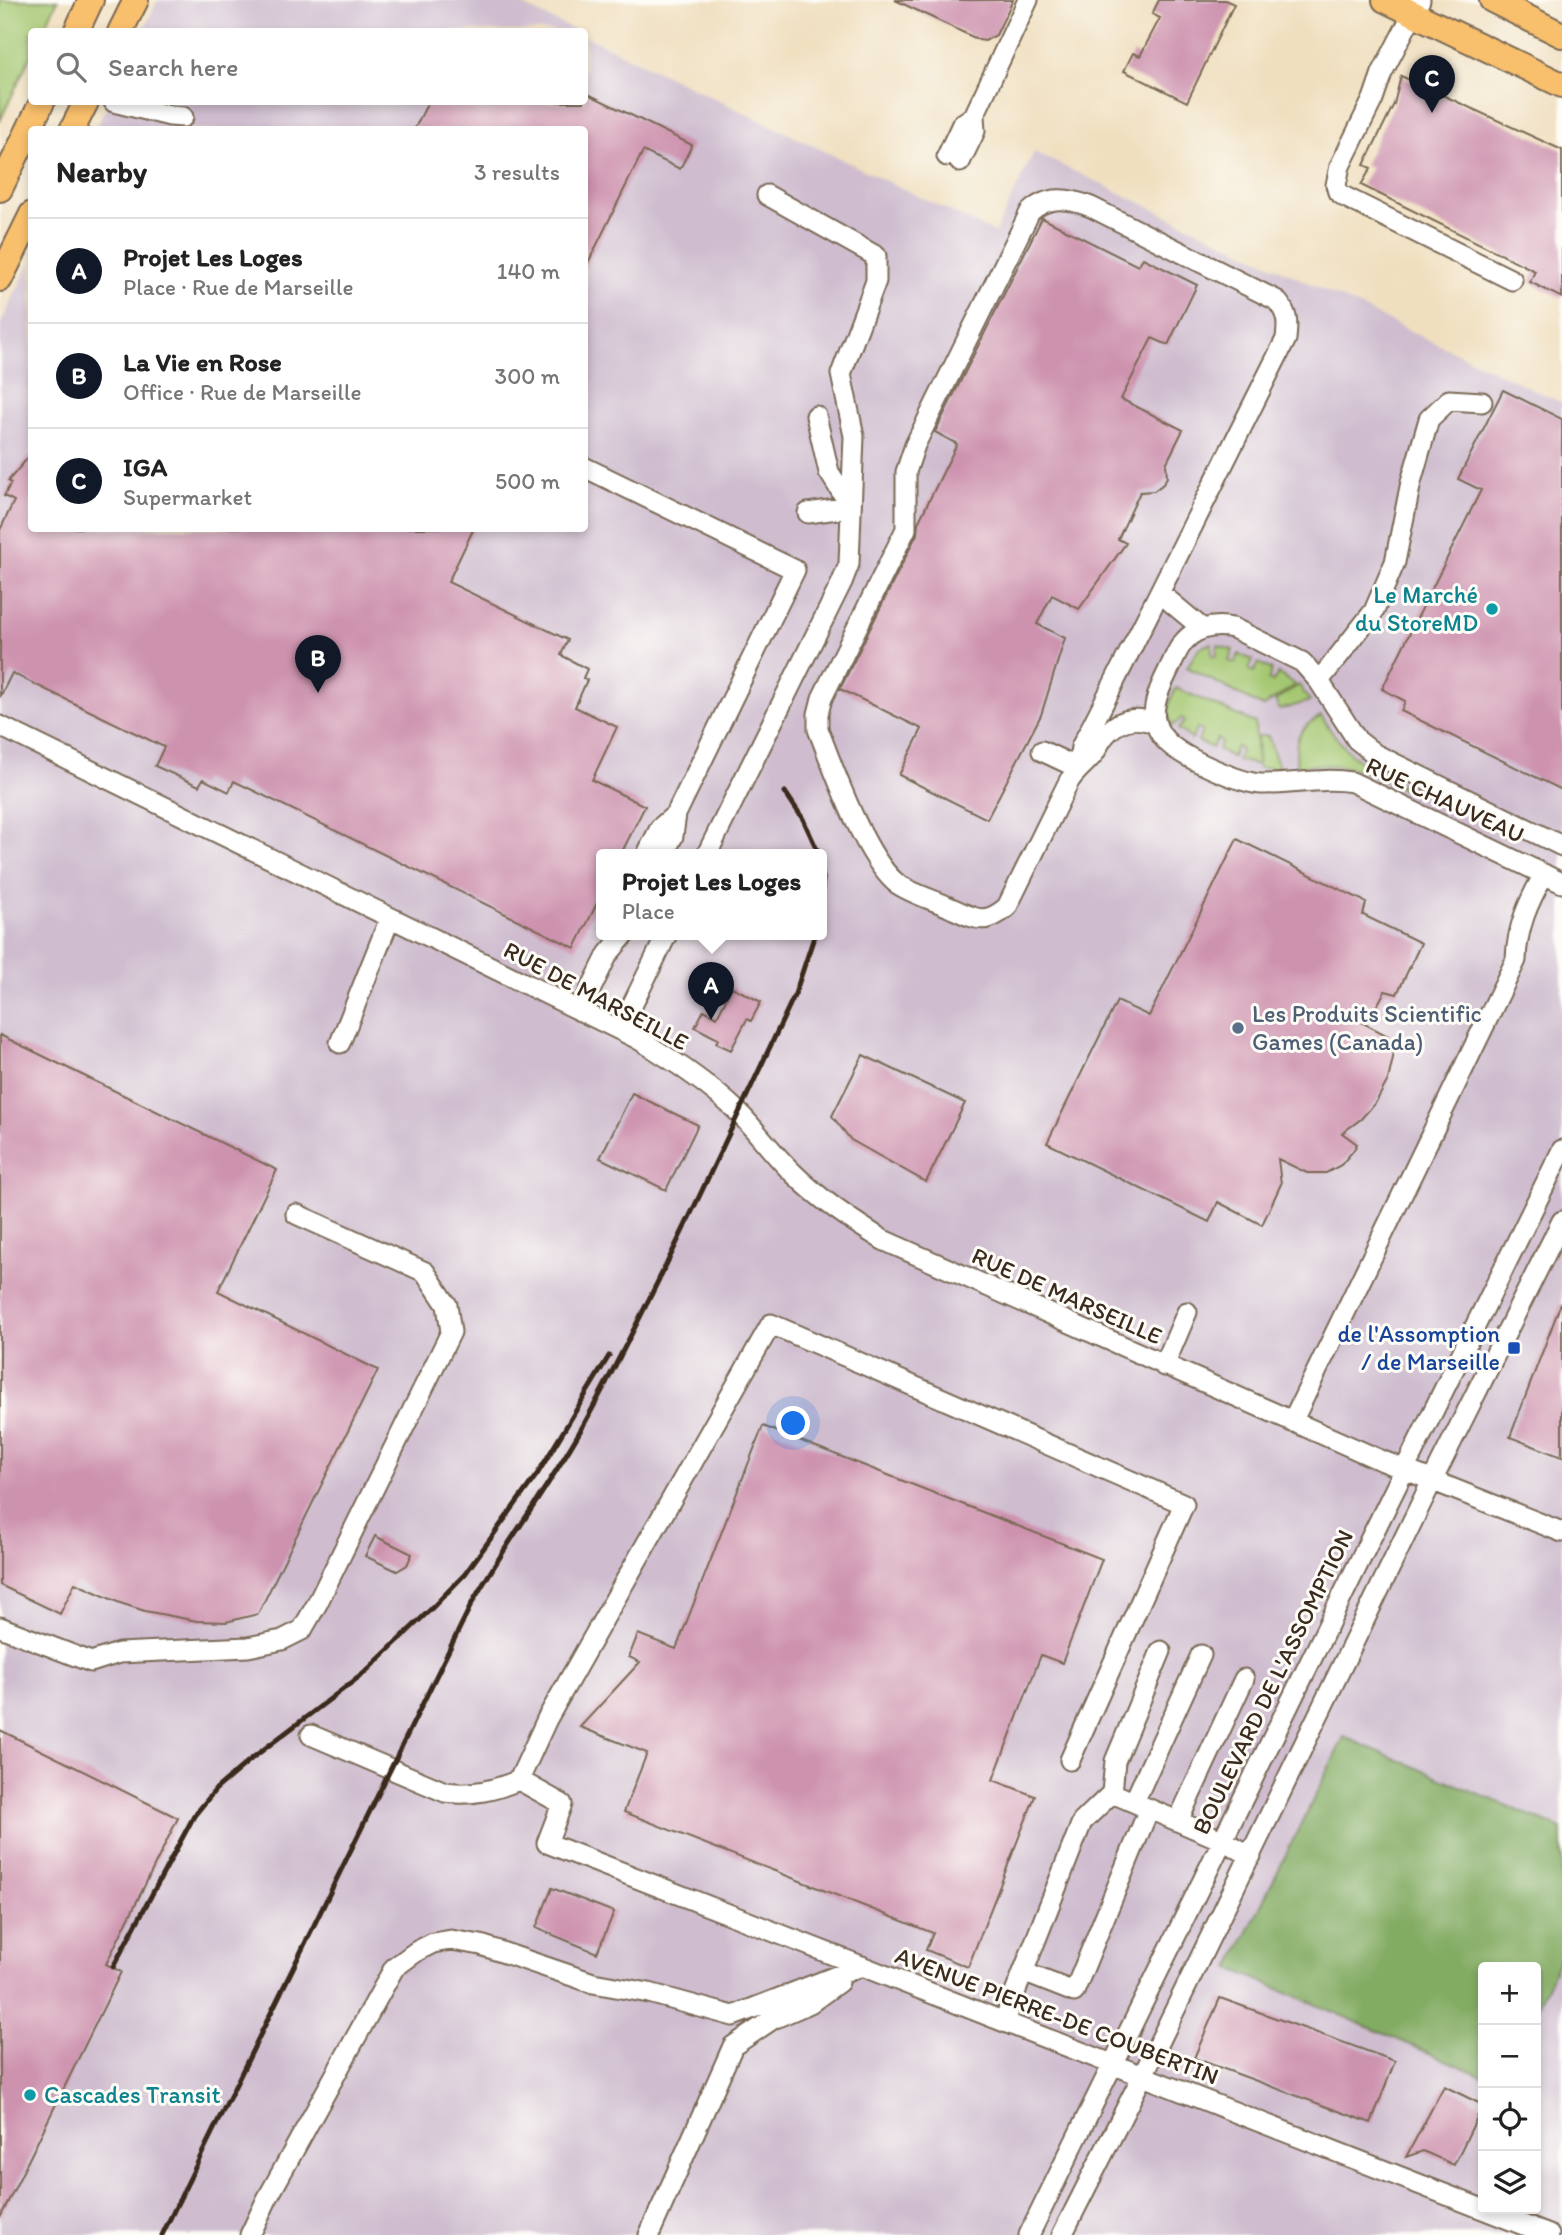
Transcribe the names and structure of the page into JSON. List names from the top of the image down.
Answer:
{
  "streets": {
    "street": [
      "RUE CHAUVEAU",
      "RUE DE MARSEILLE",
      "BOULEVARD DE L'ASSOMPTION",
      "AVENUE PIERRE-DE COUBERTIN"
    ]
  },
  "crossings": [
    ["RUE DE MARSEILLE", "BOULEVARD DE L'ASSOMPTION"],
    ["BOULEVARD DE L'ASSOMPTION", "AVENUE PIERRE-DE COUBERTIN"]
  ],
  "places": {
    "other": ["Le Marché du StoreMD", "Les Produits Scientific Games (Canada)", "Cascades Transit"],
    "transit": ["de l'Assomption / de Marseille"]
  },
  "page": {
    "search": "Search here",
    "pins": ["C", "B", "A"],
    "heading": ["Nearby", "3 results"],
    "list": [
      {
        "mark": "A",
        "name": "Projet Les Loges",
        "note": "Place · Rue de Marseille",
        "value": "140 m"
      },
      {
        "mark": "B",
        "name": "La Vie en Rose",
        "note": "Office · Rue de Marseille",
        "value": "300 m"
      },
      {
        "mark": "C",
        "name": "IGA",
        "note": "Supermarket",
        "value": "500 m"
      }
    ],
    "popup": ["Projet Les Loges", "Place"],
    "map_buttons": ["+", "−"]
  }
}
